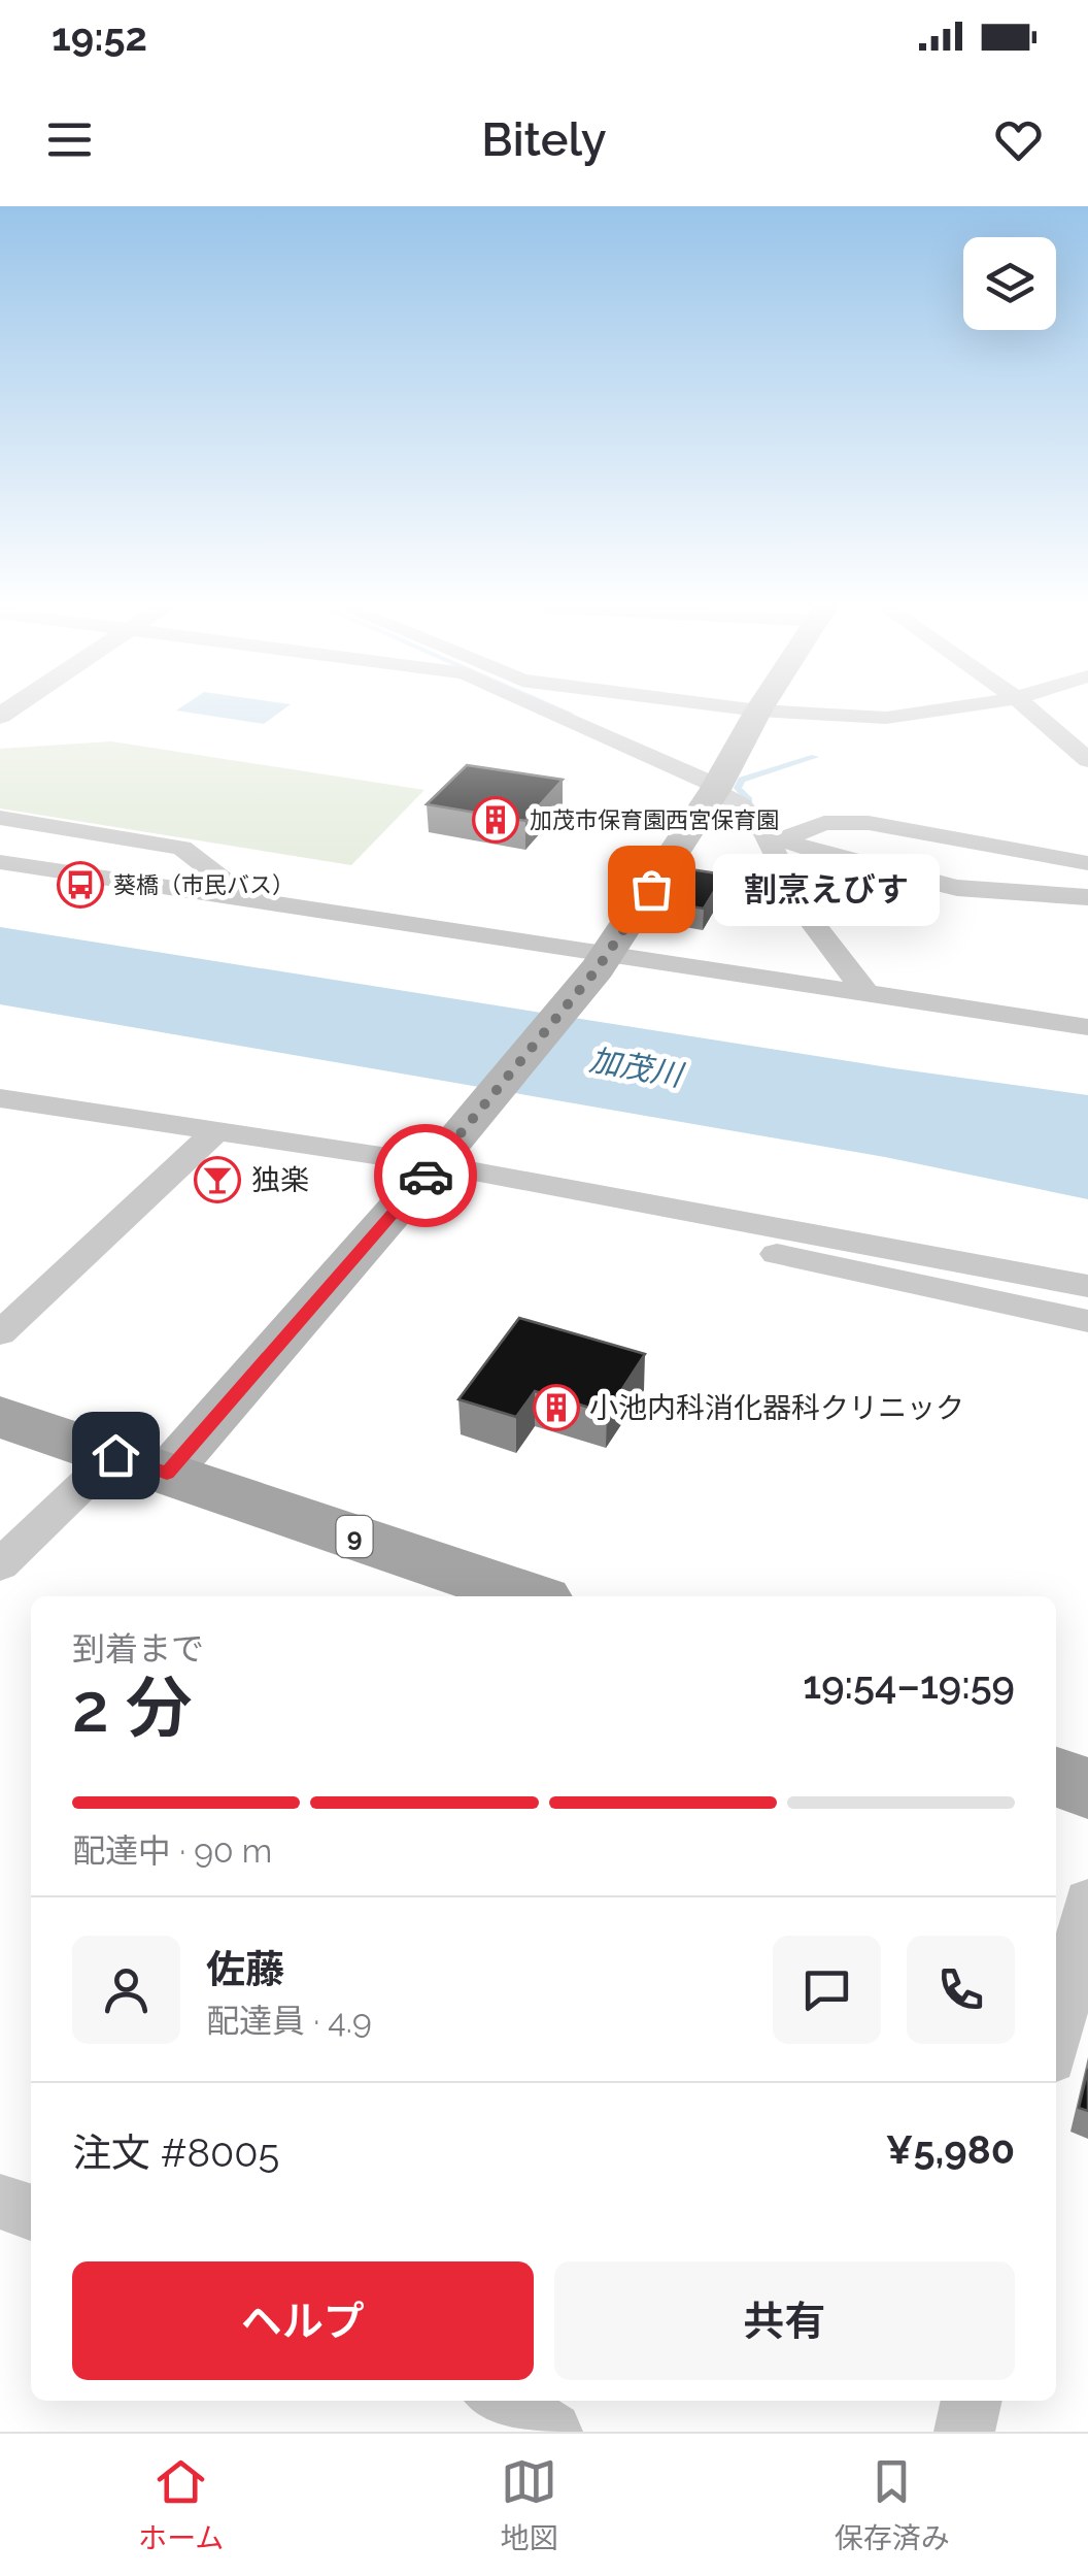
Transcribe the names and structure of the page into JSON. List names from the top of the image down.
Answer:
{
  "streets": {
    "main road": ["9"]
  },
  "water": ["加茂川"],
  "places": {
    "building": ["加茂市保育園西宮保育園", "小池内科消化器科クリニック"],
    "bus stop": ["葵橋（市民バス）"],
    "other": ["割烹えびす"],
    "bar": ["独楽"]
  },
  "page": {
    "status": "19:52",
    "header": "Bitely",
    "bubble": "割烹えびす",
    "heading": ["2 分", "到着まで", "19:54–19:59"],
    "panel": [
      "佐藤",
      "配達員 · 4.9",
      "注文 #8005",
      "¥5,980"
    ],
    "bar": "配達中 · 90 m",
    "buttons": ["ヘルプ", "共有"],
    "tabs": ["ホーム", "地図", "保存済み"]
  }
}
